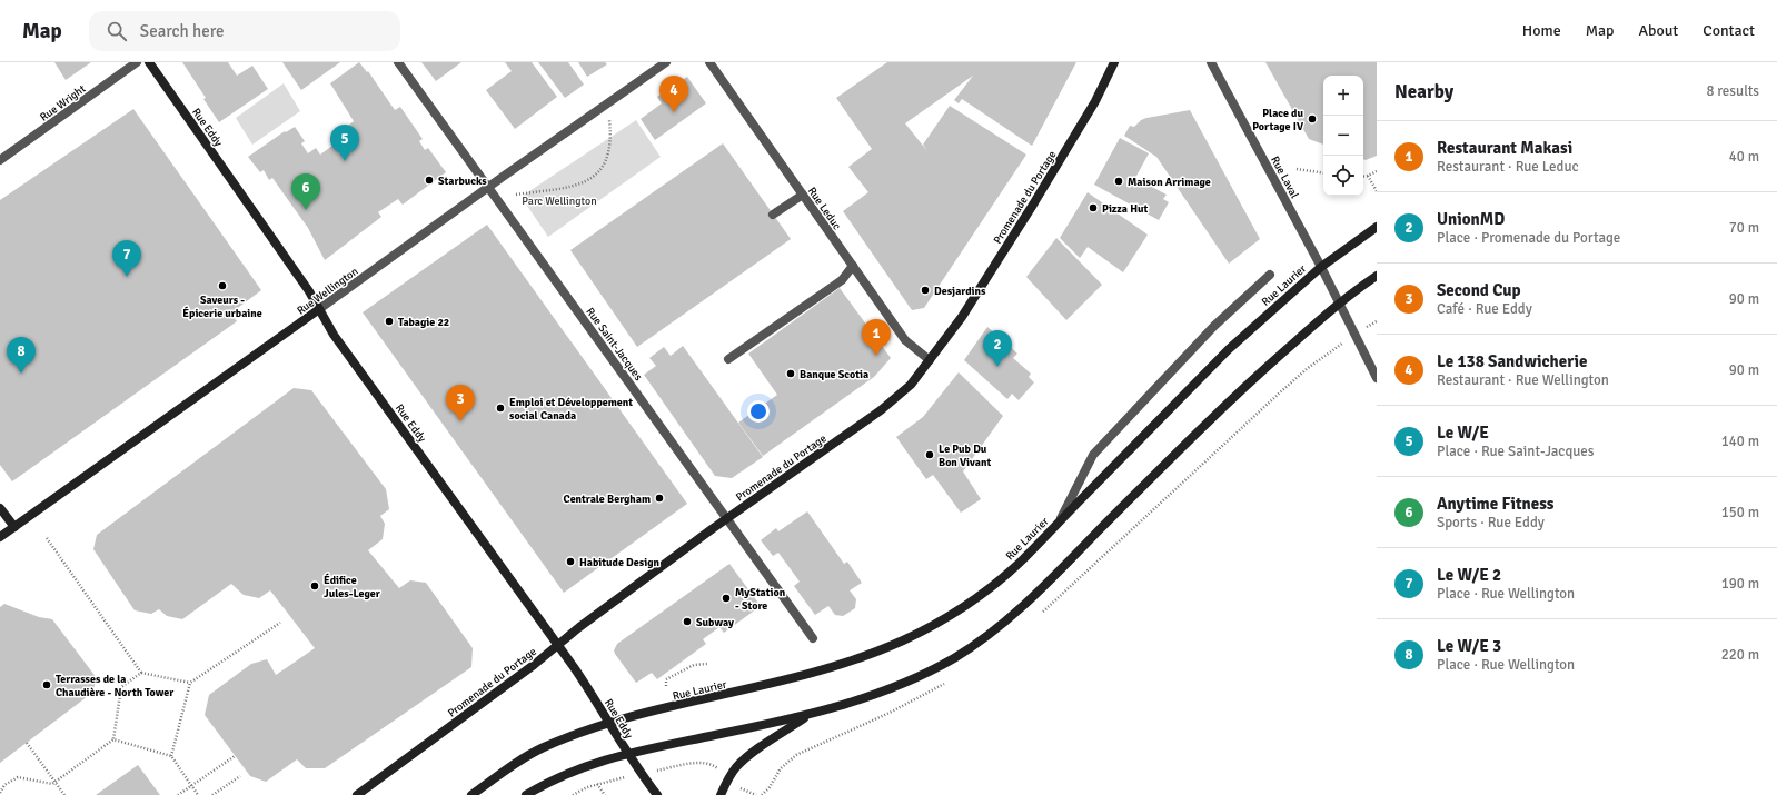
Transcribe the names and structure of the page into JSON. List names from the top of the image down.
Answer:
{
  "streets": {
    "main road": [
      "Rue Eddy",
      "Promenade du Portage",
      "Rue Laurier",
      "Rue Wellington"
    ],
    "street": [
      "Rue Wright",
      "Rue Laval",
      "Rue Leduc",
      "Rue Saint-Jacques"
    ]
  },
  "crossings": [
    ["Rue Eddy", "Promenade du Portage"],
    ["Rue Eddy", "Rue Laurier"],
    ["Rue Eddy", "Rue Wellington"],
    ["Rue Laval", "Rue Laurier"],
    ["Promenade du Portage", "Rue Leduc"],
    ["Promenade du Portage", "Rue Saint-Jacques"],
    ["Rue Wellington", "Rue Saint-Jacques"]
  ],
  "parks": ["Parc Wellington"],
  "places": [
    "Place du Portage IV",
    "Starbucks",
    "Maison Arrimage",
    "Pizza Hut",
    "Saveurs - Épicerie urbaine",
    "Desjardins",
    "Tabagie 22",
    "Banque Scotia",
    "Emploi et Développement social Canada",
    "Le Pub Du Bon Vivant",
    "Centrale Bergham",
    "Habitude Design",
    "Édifice Jules-Leger",
    "MyStation - Store",
    "Subway",
    "Terrasses de la Chaudière - North Tower"
  ],
  "page": {
    "header": "Map",
    "search": "Search here",
    "nav": [
      "Home",
      "Map",
      "About",
      "Contact"
    ],
    "heading": ["Nearby", "8 results"],
    "map_buttons": ["+", "−"],
    "pins": [
      "4",
      "5",
      "6",
      "7",
      "1",
      "2",
      "8",
      "3"
    ],
    "list": [
      {
        "mark": "1",
        "name": "Restaurant Makasi",
        "note": "Restaurant · Rue Leduc",
        "value": "40 m"
      },
      {
        "mark": "2",
        "name": "UnionMD",
        "note": "Place · Promenade du Portage",
        "value": "70 m"
      },
      {
        "mark": "3",
        "name": "Second Cup",
        "note": "Café · Rue Eddy",
        "value": "90 m"
      },
      {
        "mark": "4",
        "name": "Le 138 Sandwicherie",
        "note": "Restaurant · Rue Wellington",
        "value": "90 m"
      },
      {
        "mark": "5",
        "name": "Le W/E",
        "note": "Place · Rue Saint-Jacques",
        "value": "140 m"
      },
      {
        "mark": "6",
        "name": "Anytime Fitness",
        "note": "Sports · Rue Eddy",
        "value": "150 m"
      },
      {
        "mark": "7",
        "name": "Le W/E 2",
        "note": "Place · Rue Wellington",
        "value": "190 m"
      },
      {
        "mark": "8",
        "name": "Le W/E 3",
        "note": "Place · Rue Wellington",
        "value": "220 m"
      }
    ]
  }
}
